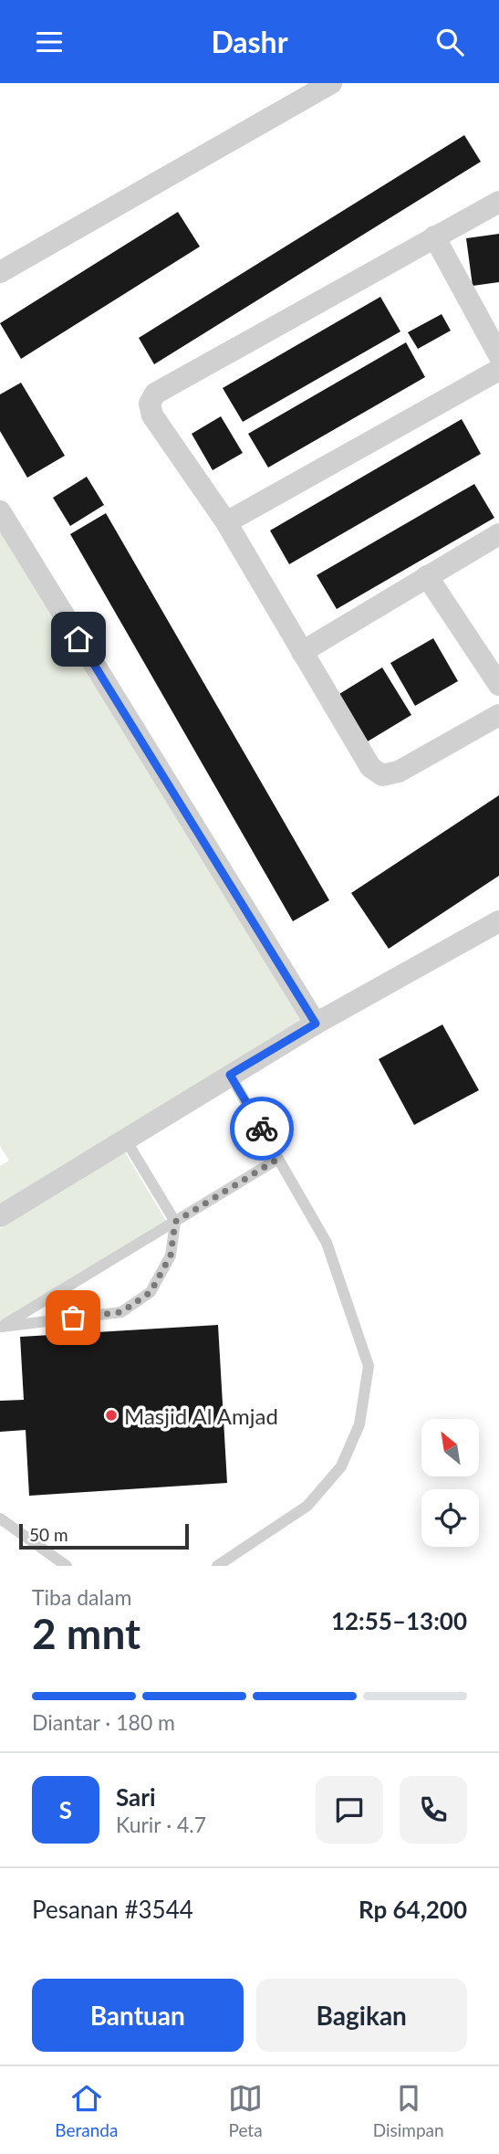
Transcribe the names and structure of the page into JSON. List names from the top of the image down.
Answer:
{
  "places": ["Masjid Al Amjad"],
  "scale_bar": "50 m",
  "north": "top left",
  "page": {
    "header": "Dashr",
    "scale": "50 m",
    "heading": ["2 mnt", "Tiba dalam", "12:55–13:00"],
    "panel": [
      "Sari",
      "Kurir · 4.7",
      "Pesanan #3544",
      "Rp 64,200"
    ],
    "bar": "Diantar · 180 m",
    "round": "S",
    "buttons": ["Bantuan", "Bagikan"],
    "tabs": ["Beranda", "Peta", "Disimpan"]
  }
}
